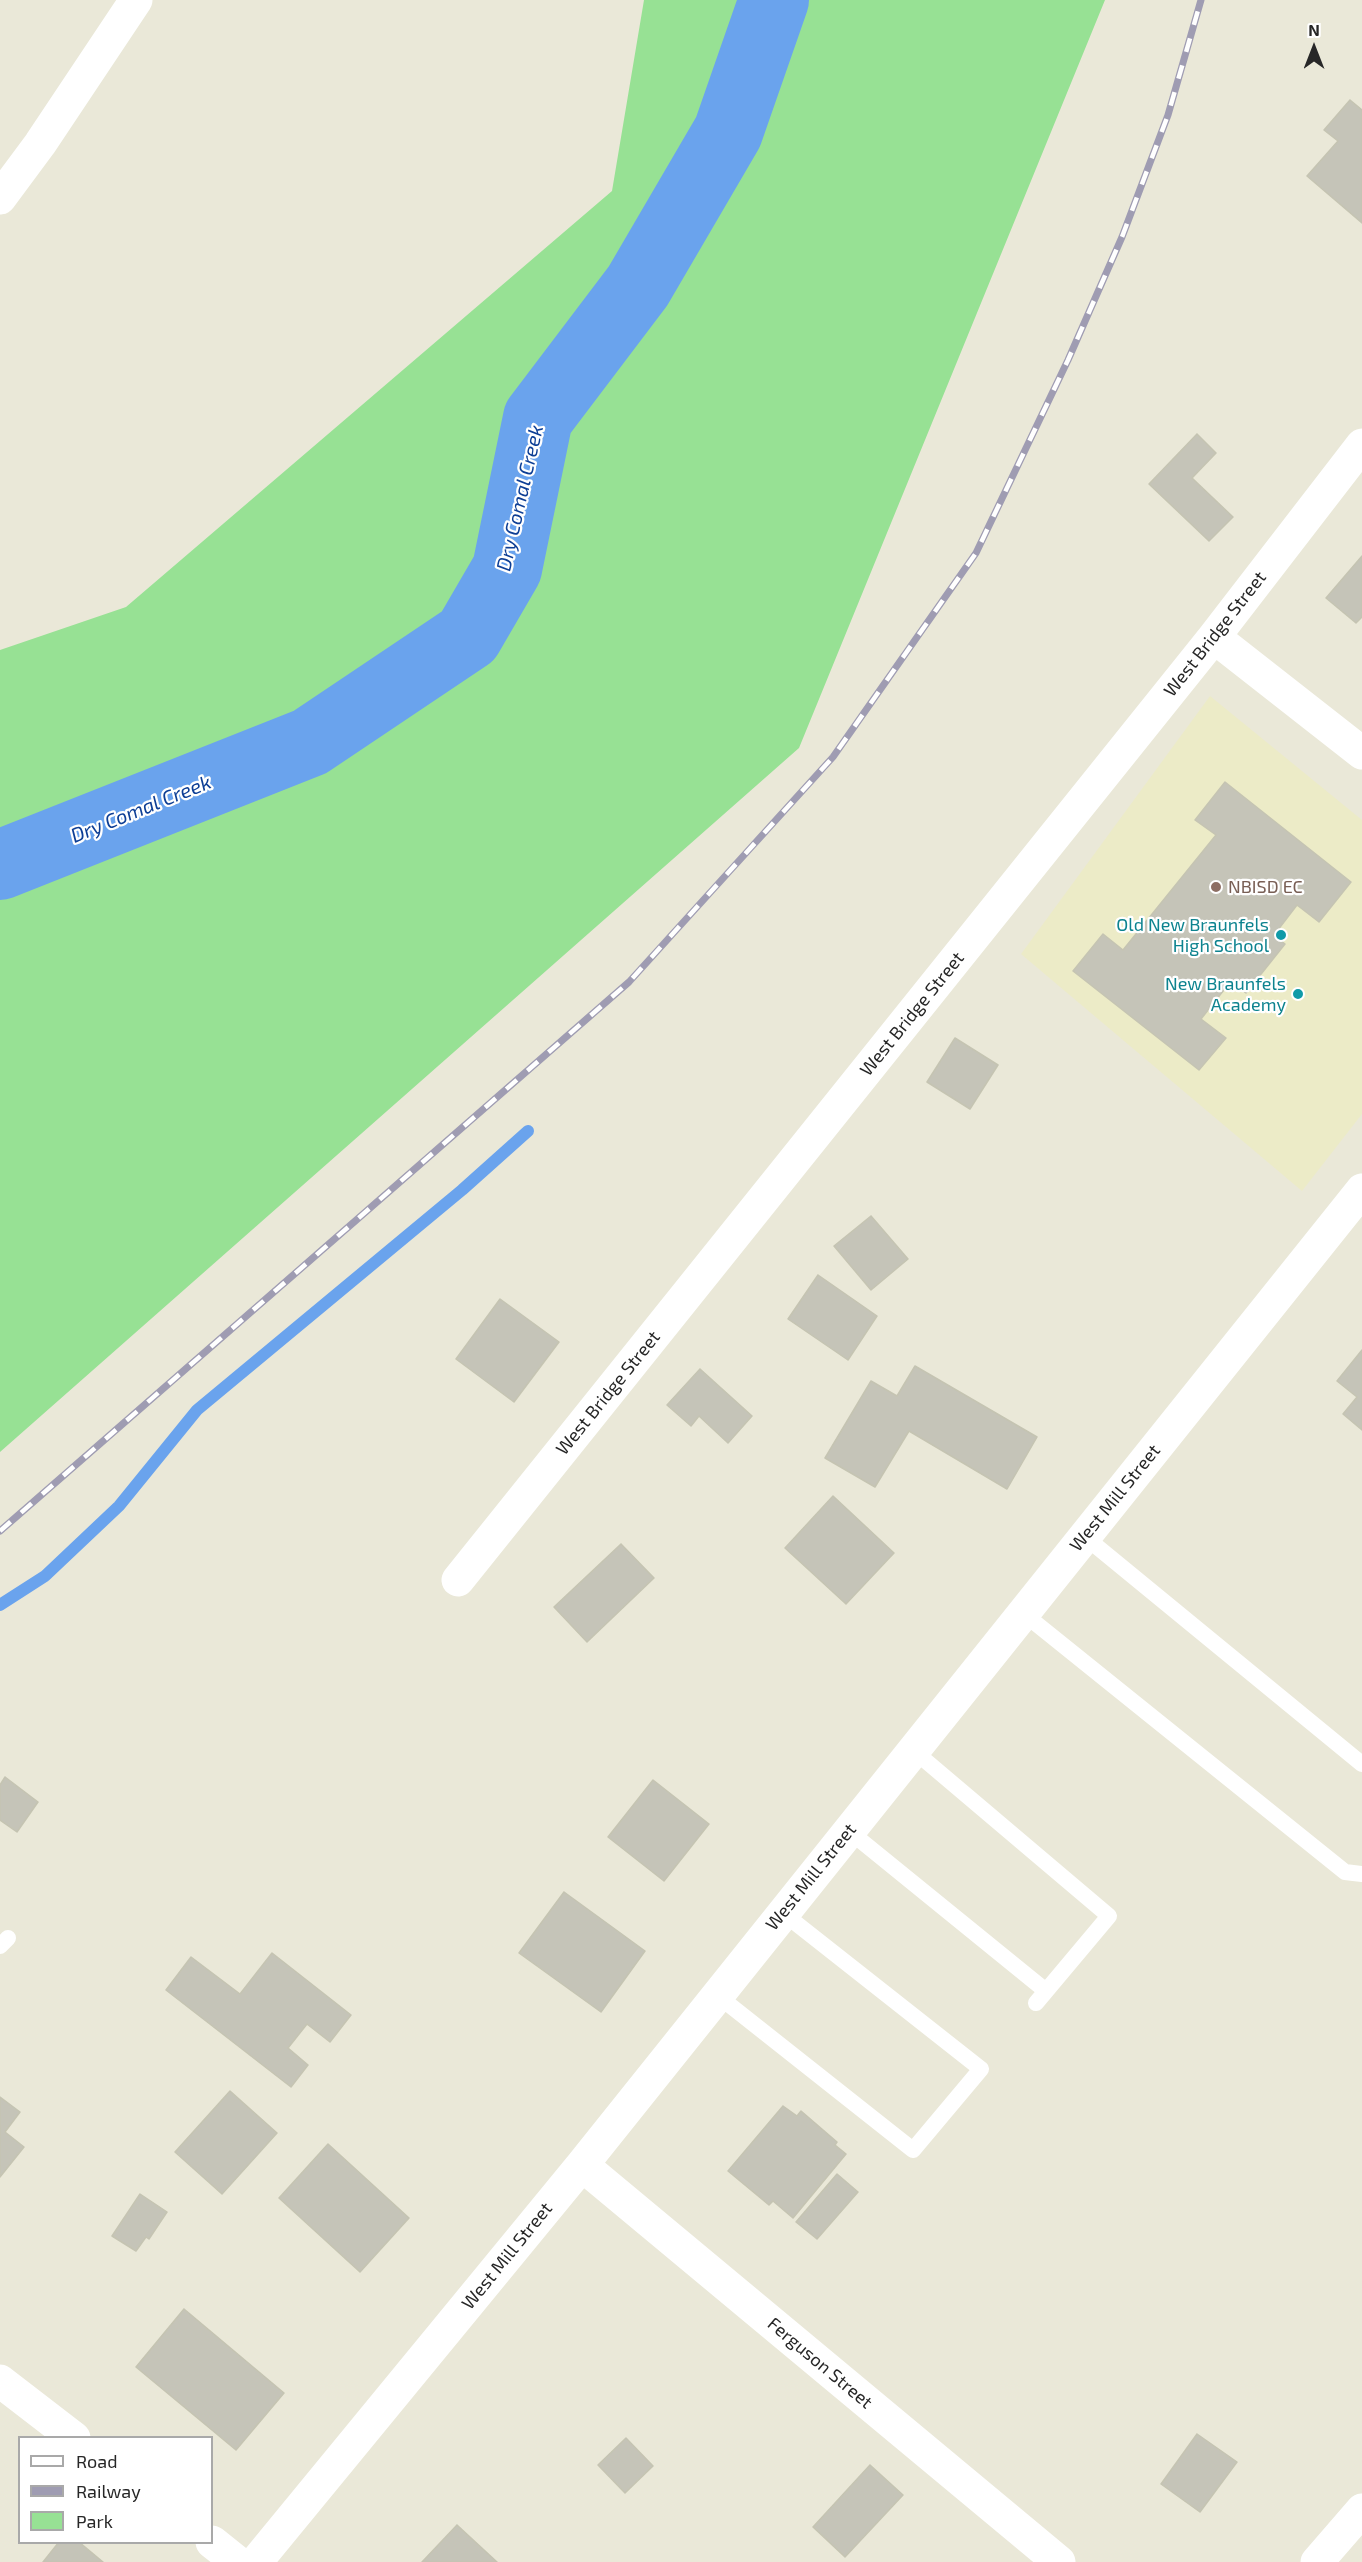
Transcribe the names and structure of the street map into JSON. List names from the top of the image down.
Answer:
{
  "streets": {
    "street": ["West Bridge Street", "West Mill Street", "Ferguson Street"]
  },
  "crossings": [
    ["West Mill Street", "Ferguson Street"]
  ],
  "water": ["Dry Comal Creek"],
  "places": ["NBISD EC", "Old New Braunfels High School", "New Braunfels Academy"],
  "legend": ["Road", "Railway", "Park"],
  "north": "top"
}
